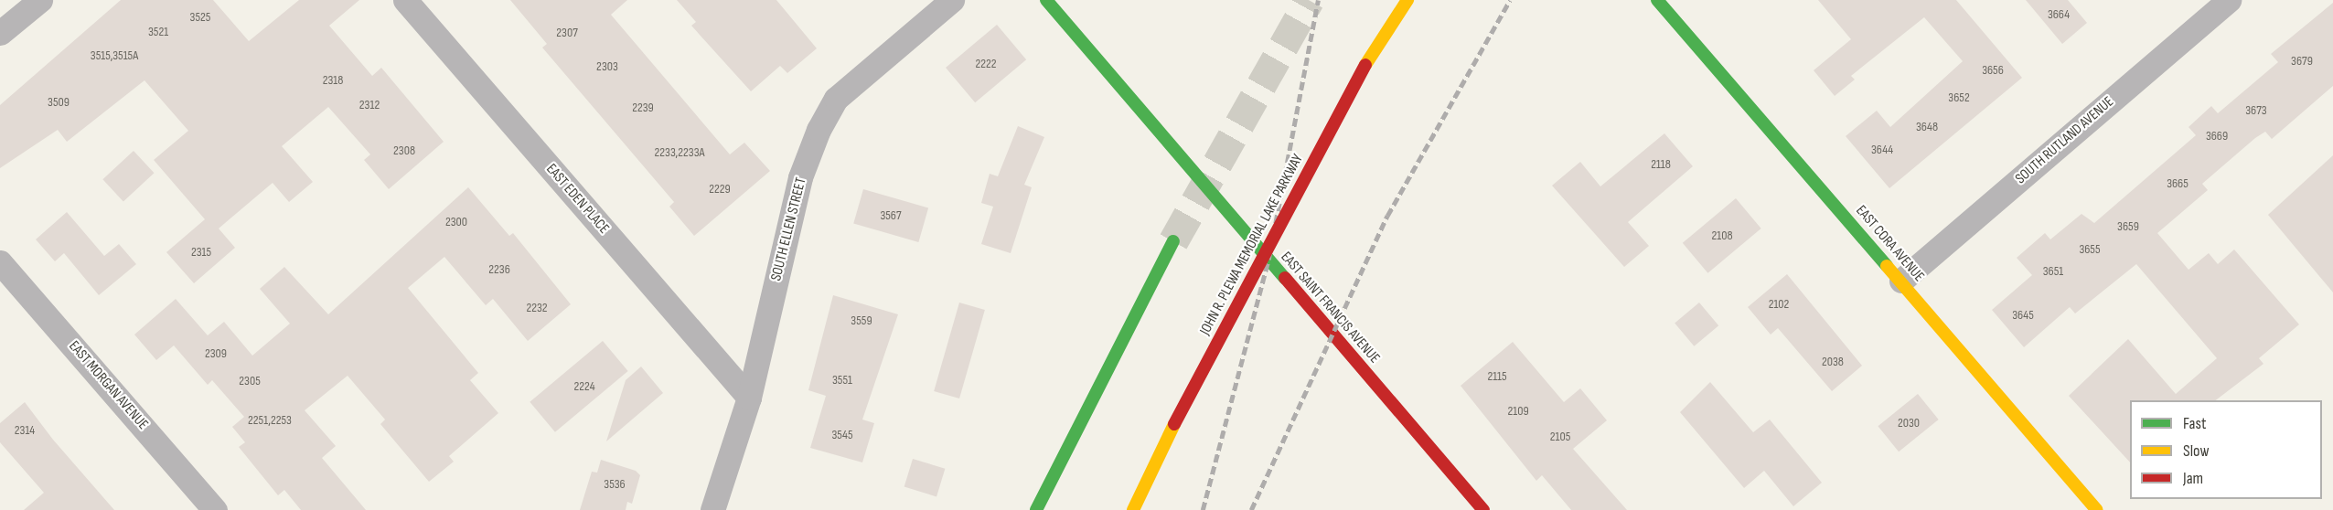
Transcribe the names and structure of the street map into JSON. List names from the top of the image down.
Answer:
{
  "streets": {
    "street": [
      "SOUTH RUTLAND AVENUE",
      "EAST EDEN PLACE",
      "SOUTH ELLEN STREET",
      "EAST CORA AVENUE",
      "JOHN R. PLEWA MEMORIAL LAKE PARKWAY",
      "EAST SAINT FRANCIS AVENUE",
      "EAST MORGAN AVENUE"
    ]
  },
  "crossings": [
    ["SOUTH RUTLAND AVENUE", "EAST CORA AVENUE"],
    ["EAST EDEN PLACE", "SOUTH ELLEN STREET"]
  ],
  "house_numbers": [
    "3664",
    "3525",
    "3521",
    "2307",
    "3515,3515A",
    "3679",
    "2222",
    "2303",
    "3656",
    "2318",
    "3652",
    "3509",
    "2312",
    "2239",
    "3673",
    "3648",
    "3669",
    "3644",
    "2308",
    "2233,2233A",
    "2118",
    "3665",
    "2229",
    "3567",
    "2300",
    "3659",
    "2108",
    "3655",
    "2315",
    "2236",
    "3651",
    "2102",
    "2232",
    "3645",
    "3559",
    "2309",
    "2038",
    "2115",
    "3551",
    "2305",
    "2224",
    "2109",
    "2251,2253",
    "2030",
    "2314",
    "3545",
    "2105",
    "3536"
  ],
  "legend": ["Fast", "Slow", "Jam"]
}
